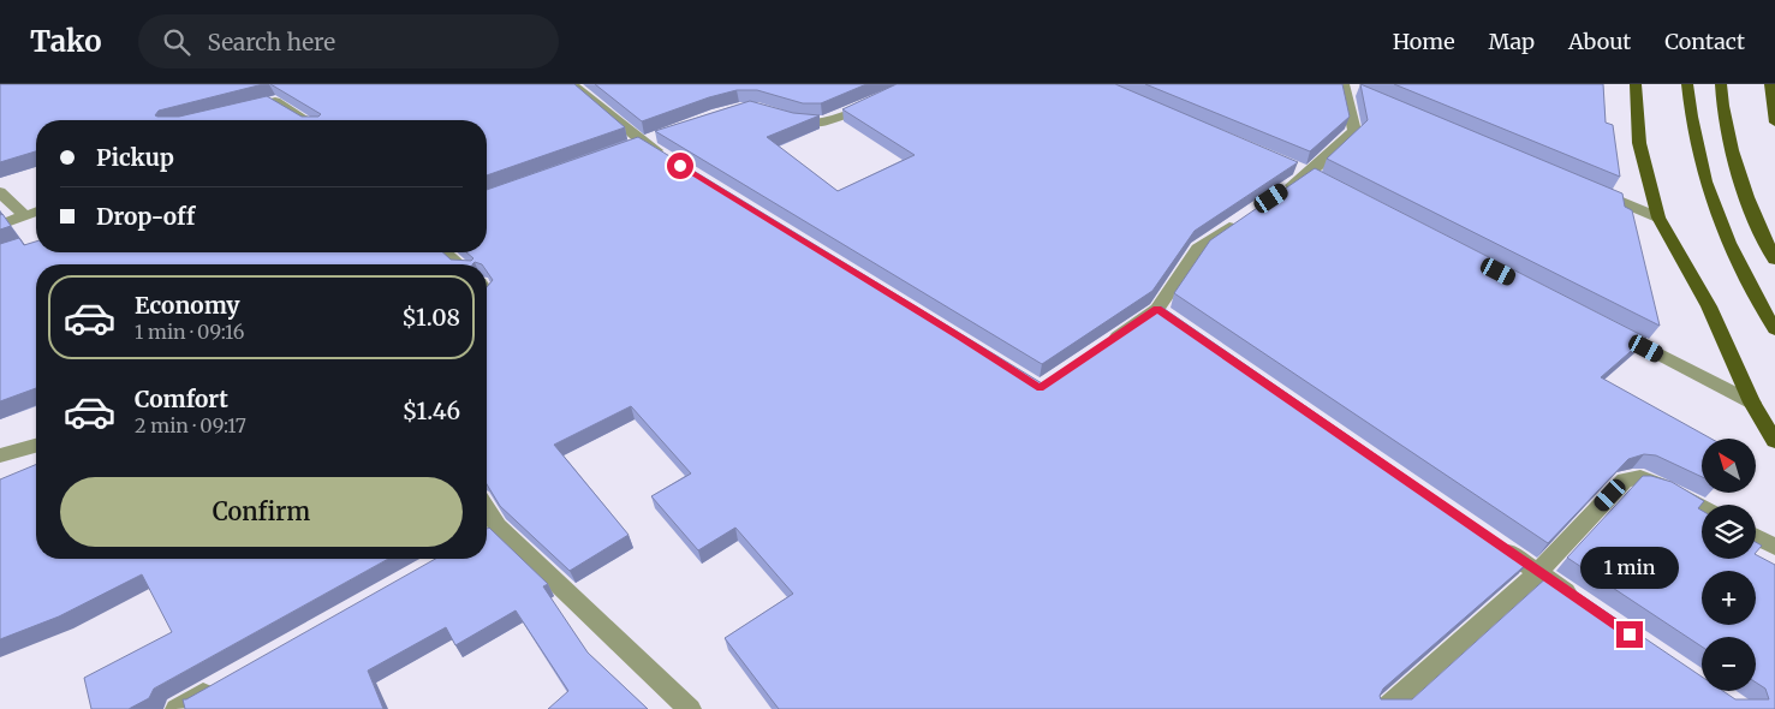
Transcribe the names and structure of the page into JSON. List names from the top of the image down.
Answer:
{
  "north": "top left",
  "page": {
    "header": "Tako",
    "search": "Search here",
    "nav": [
      "Home",
      "Map",
      "About",
      "Contact"
    ],
    "banner": ["Pickup", "Drop-off"],
    "list": [
      {
        "name": "Economy",
        "note": "1 min · 09:16",
        "value": "$1.08"
      },
      {
        "name": "Comfort",
        "note": "2 min · 09:17",
        "value": "$1.46"
      }
    ],
    "map_buttons": ["+", "−"],
    "buttons": "Confirm",
    "bubble": "1 min"
  }
}
